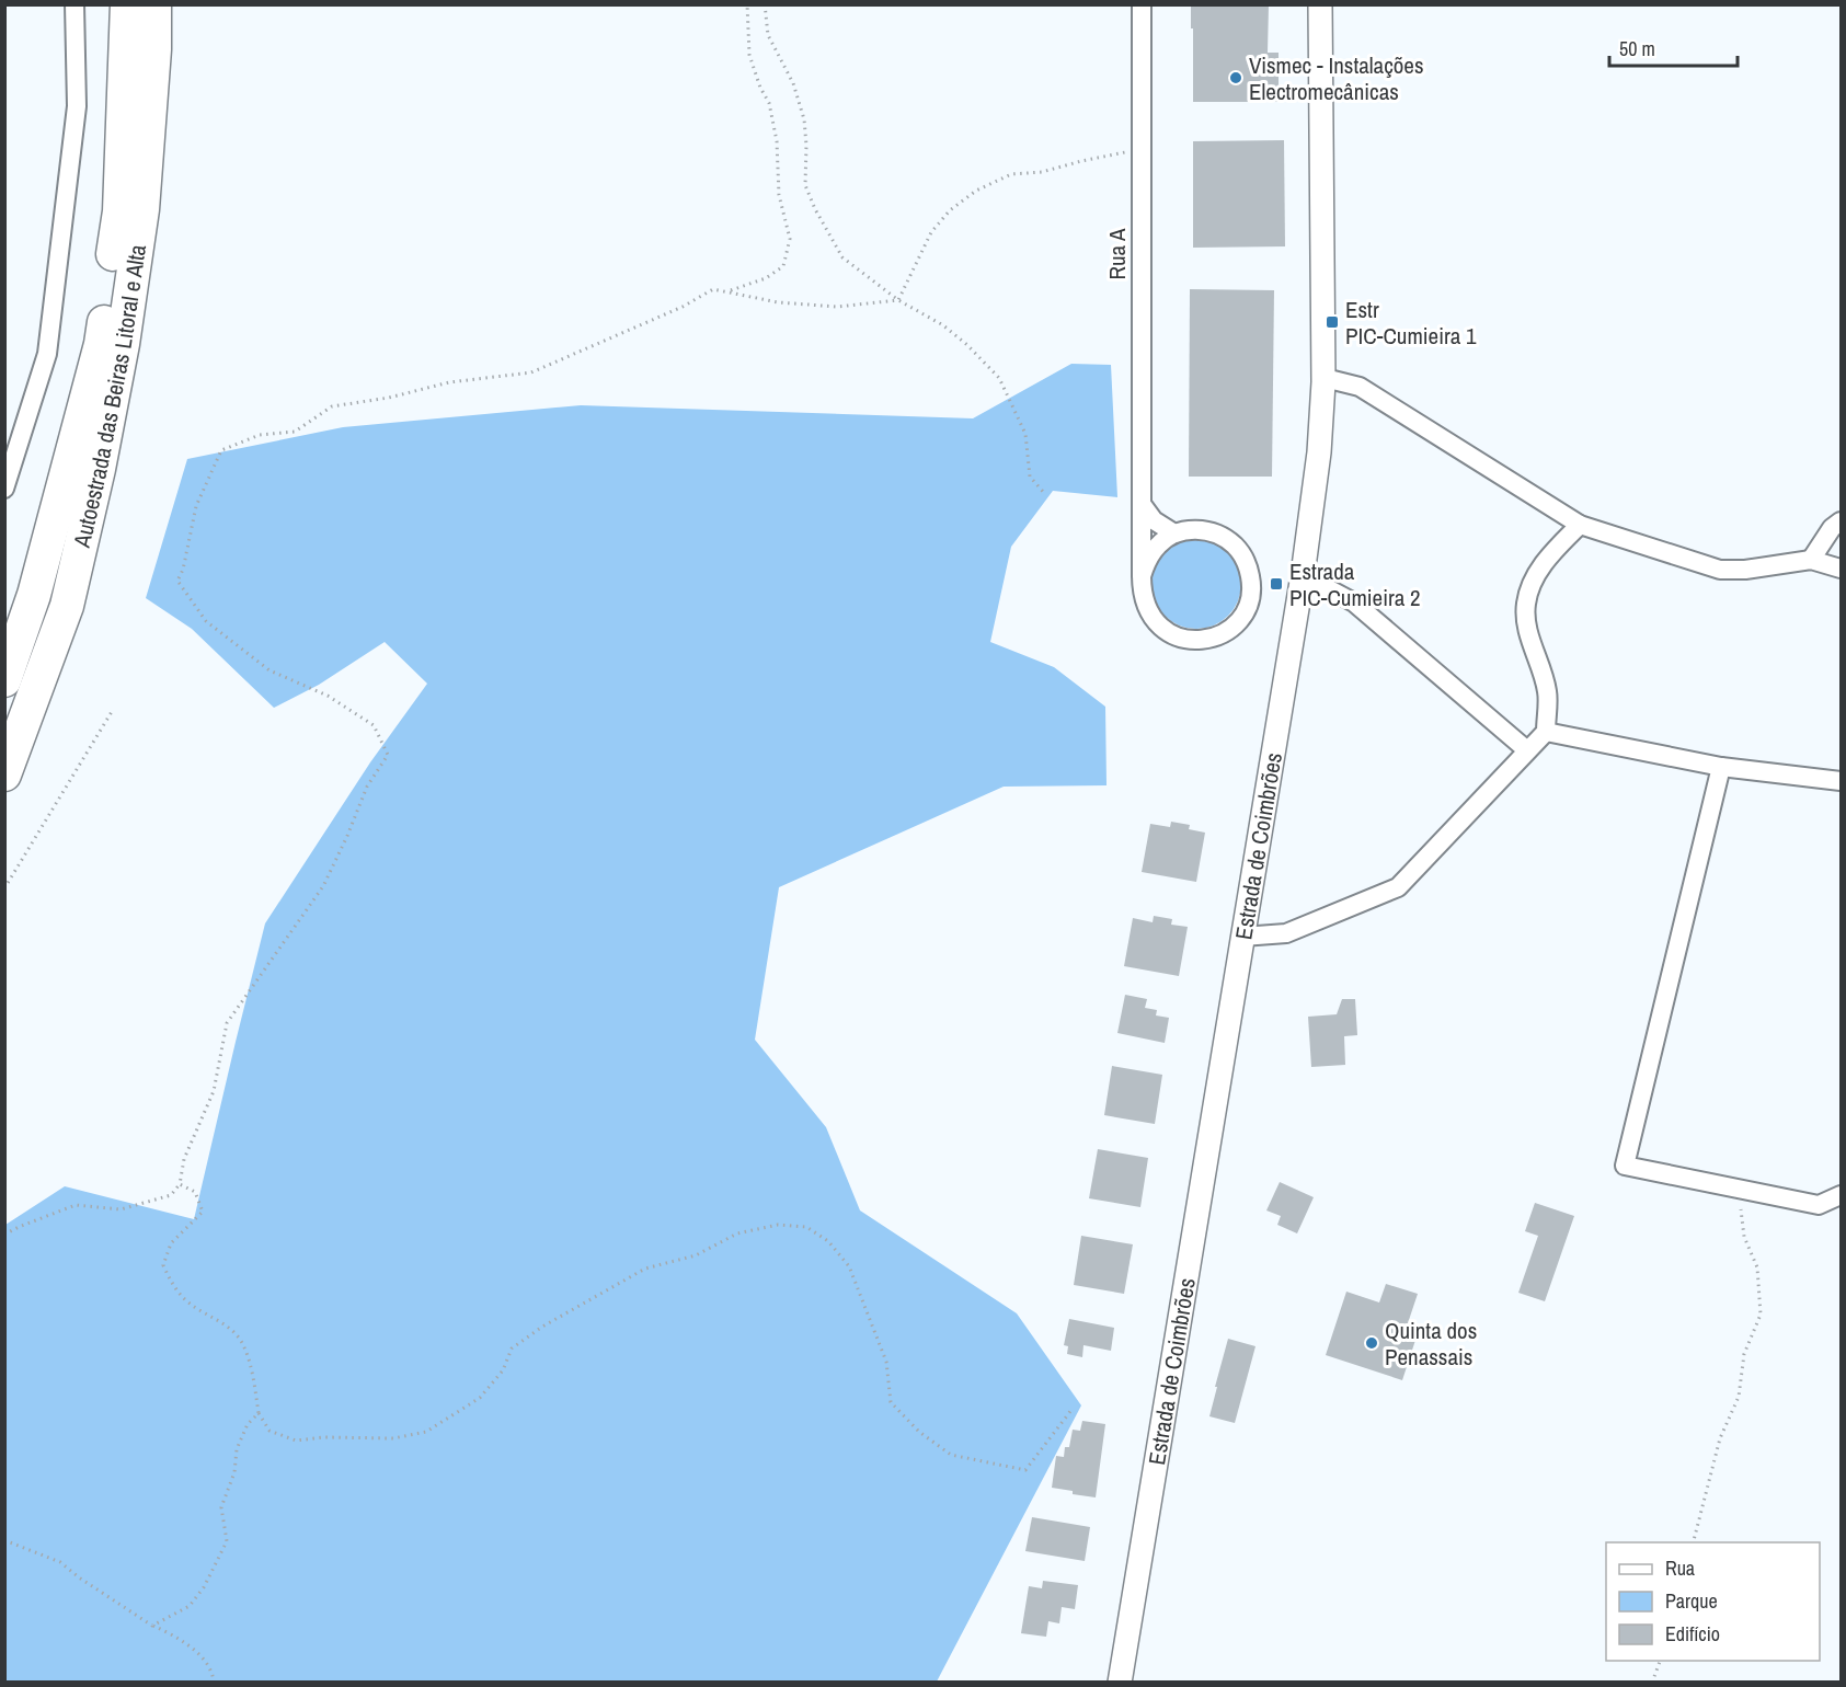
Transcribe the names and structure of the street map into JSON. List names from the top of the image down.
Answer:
{
  "streets": {
    "highway": ["Autoestrada das Beiras Litoral e Alta"],
    "street": ["Rua A", "Estrada de Coimbrões"]
  },
  "places": {
    "other": ["Vismec - Instalações Electromecânicas", "Quinta dos Penassais"],
    "transit": ["Estr PIC-Cumieira 1", "Estrada PIC-Cumieira 2"]
  },
  "legend": ["Rua", "Parque", "Edifício"],
  "scale_bar": "50 m"
}
